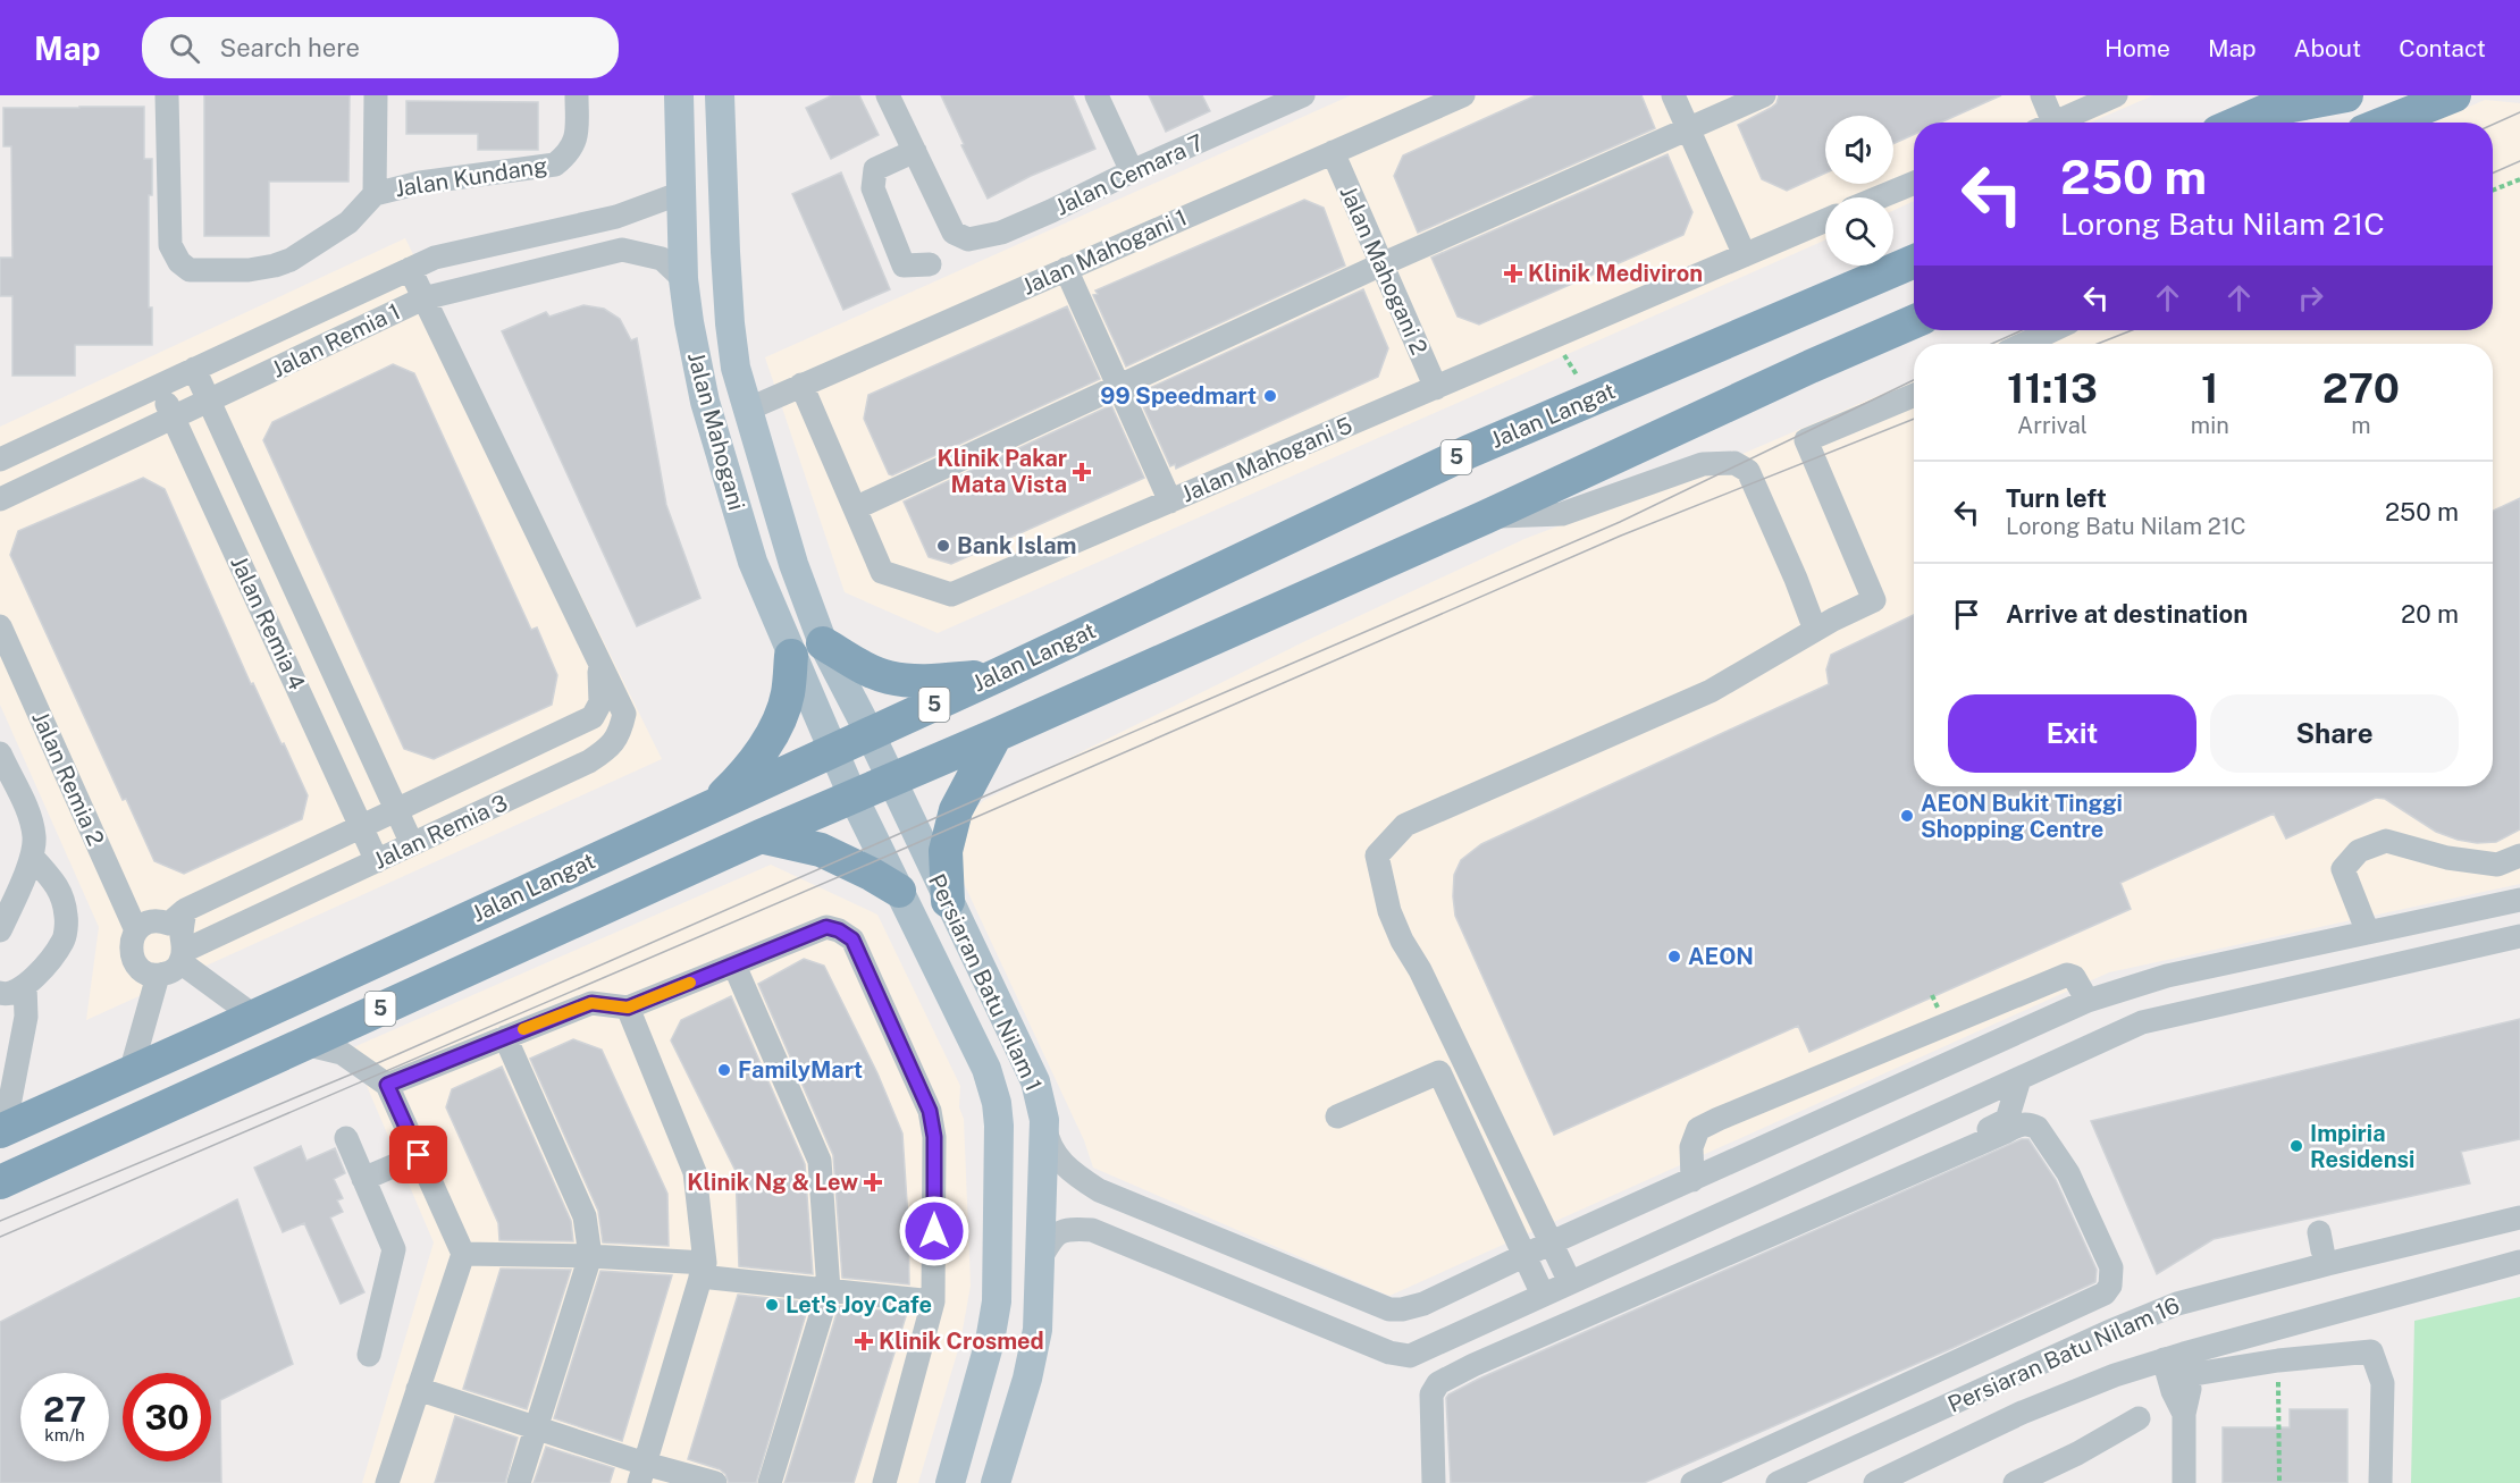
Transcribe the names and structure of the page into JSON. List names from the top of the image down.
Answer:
{
  "streets": {
    "highway": ["Jalan Langat", "5"],
    "main road": ["Jalan Mahogani", "Persiaran Batu Nilam 1"],
    "street": [
      "Jalan Cemara 7",
      "Jalan Kundang",
      "Jalan Mahogani 1",
      "Jalan Mahogani 2",
      "Jalan Remia 1",
      "Jalan Mahogani 5",
      "Jalan Remia 4",
      "Jalan Remia 2",
      "Jalan Remia 3",
      "Persiaran Batu Nilam 16"
    ]
  },
  "crossings": [
    ["Jalan Mahogani 1", "Jalan Mahogani 2"],
    ["Jalan Mahogani 1", "Jalan Mahogani"],
    ["Jalan Mahogani 1", "Jalan Mahogani 5"],
    ["Jalan Mahogani 2", "Jalan Mahogani 5"],
    ["Jalan Remia 1", "Jalan Mahogani"],
    ["Jalan Remia 1", "Jalan Remia 4"],
    ["Jalan Remia 1", "Jalan Remia 3"],
    ["Jalan Langat", "Jalan Mahogani"],
    ["Jalan Langat", "Persiaran Batu Nilam 1"],
    ["Jalan Mahogani", "Persiaran Batu Nilam 1"],
    ["5", "Persiaran Batu Nilam 1"],
    ["Jalan Remia 4", "Jalan Remia 3"],
    ["Jalan Remia 2", "Jalan Remia 3"]
  ],
  "places": {
    "health": [
      "Klinik Mediviron",
      "Klinik Pakar Mata Vista",
      "Klinik Ng & Lew",
      "Klinik Crosmed"
    ],
    "other": [
      "99 Speedmart",
      "Bank Islam",
      "AEON Bukit Tinggi Shopping Centre",
      "AEON",
      "FamilyMart",
      "Impiria Residensi",
      "Let's Joy Cafe"
    ]
  },
  "page": {
    "header": "Map",
    "search": "Search here",
    "nav": [
      "Home",
      "Map",
      "About",
      "Contact"
    ],
    "turn": ["250 m", "Lorong Batu Nilam 21C"],
    "eta": [
      "11:13",
      "Arrival",
      "1",
      "min",
      "270",
      "m"
    ],
    "list": [
      {
        "name": "Turn left",
        "note": "Lorong Batu Nilam 21C",
        "value": "250 m"
      },
      {
        "name": "Arrive at destination",
        "value": "20 m"
      }
    ],
    "buttons": ["Exit", "Share"],
    "speed": "27 km/h",
    "limit": "30"
  }
}
